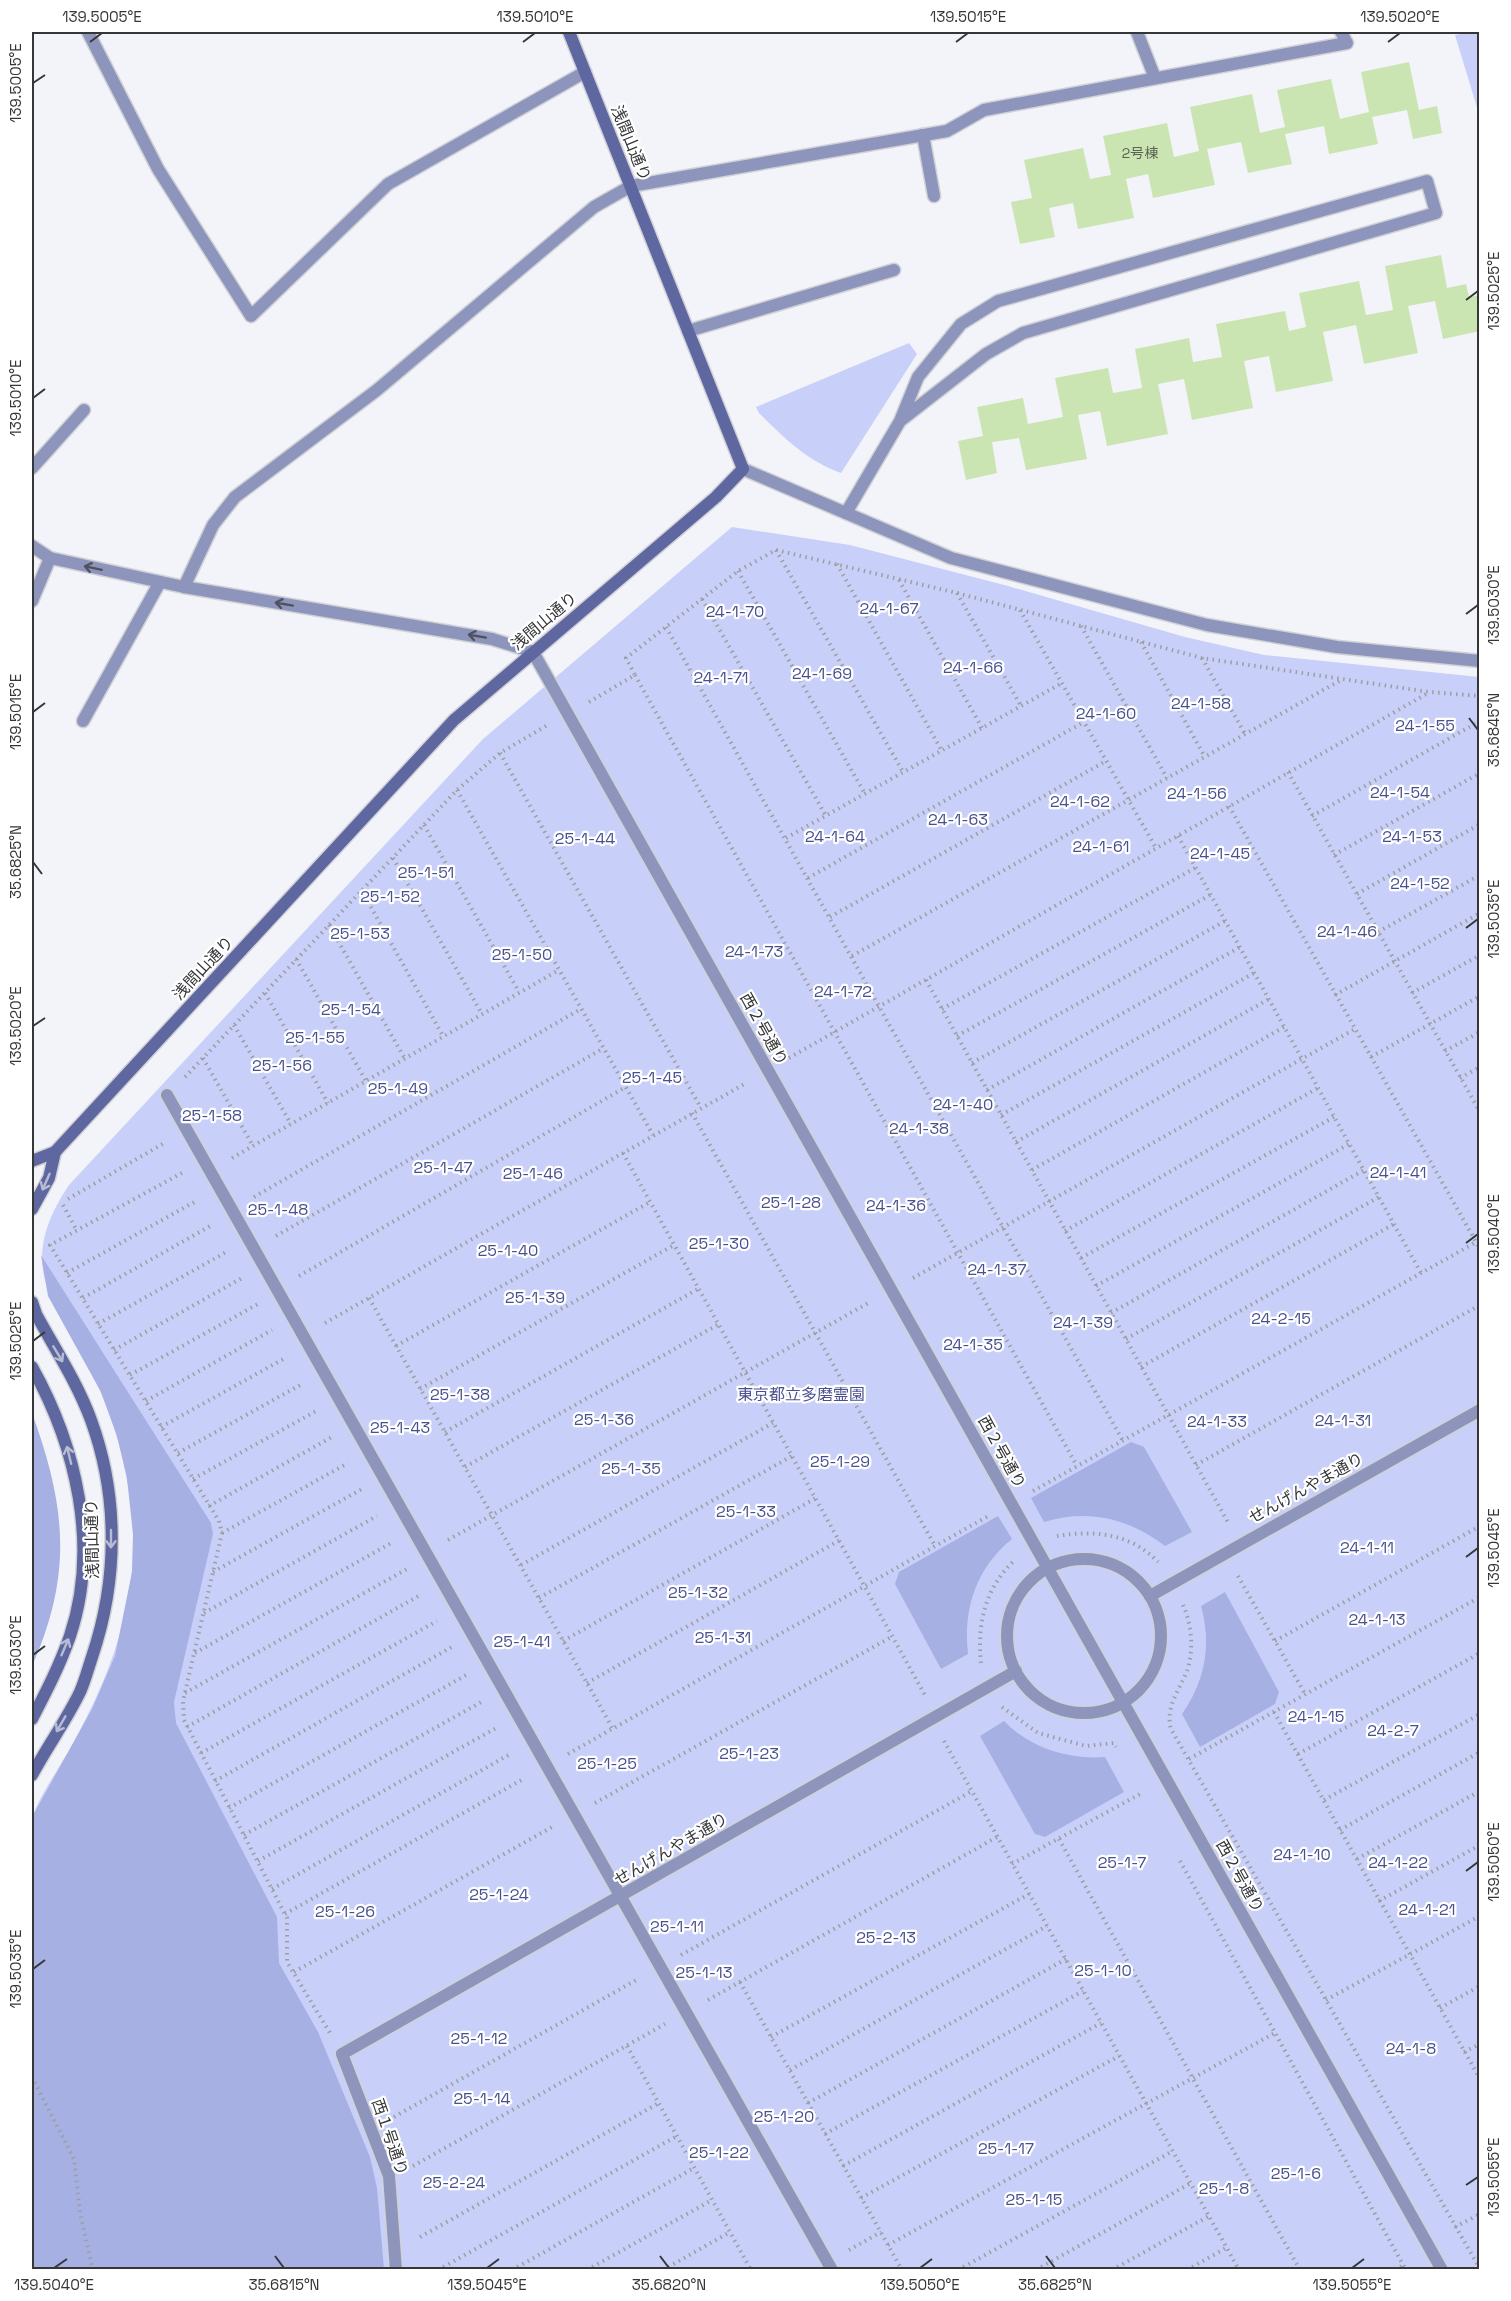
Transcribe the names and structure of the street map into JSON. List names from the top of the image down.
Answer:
{
  "streets": {
    "street": [
      "浅間山通り",
      "西２号通り",
      "せんげんやま通り",
      "西１号通り"
    ]
  },
  "crossings": [
    ["浅間山通り", "西２号通り"],
    ["せんげんやま通り", "西１号通り"]
  ],
  "parks": [
    "24-1-67",
    "24-1-70",
    "24-1-66",
    "24-1-69",
    "24-1-71",
    "24-1-58",
    "24-1-60",
    "24-1-55",
    "24-1-54",
    "24-1-56",
    "24-1-62",
    "24-1-63",
    "24-1-64",
    "24-1-53",
    "25-1-44",
    "24-1-61",
    "24-1-45",
    "25-1-51",
    "24-1-52",
    "25-1-52",
    "24-1-46",
    "25-1-53",
    "24-1-73",
    "25-1-50",
    "24-1-72",
    "25-1-54",
    "25-1-55",
    "25-1-56",
    "25-1-45",
    "25-1-49",
    "24-1-40",
    "25-1-58",
    "24-1-38",
    "25-1-47",
    "24-1-41",
    "25-1-46",
    "25-1-28",
    "24-1-36",
    "25-1-48",
    "25-1-30",
    "25-1-40",
    "24-1-37",
    "25-1-39",
    "24-2-15",
    "24-1-39",
    "24-1-35",
    "25-1-38",
    "東京都立多磨霊園",
    "25-1-36",
    "24-1-31",
    "24-1-33",
    "25-1-43",
    "25-1-29",
    "25-1-35",
    "25-1-33",
    "24-1-11",
    "25-1-32",
    "24-1-13",
    "25-1-31",
    "25-1-41",
    "24-1-15",
    "24-2-7",
    "25-1-23",
    "25-1-25",
    "24-1-10",
    "25-1-7",
    "24-1-22",
    "25-1-24",
    "24-1-21",
    "25-1-26",
    "25-1-11",
    "25-2-13",
    "25-1-10",
    "25-1-13",
    "25-1-12",
    "24-1-8",
    "25-1-14",
    "25-1-20",
    "25-1-17",
    "25-1-22",
    "25-1-6",
    "25-2-24",
    "25-1-8",
    "25-1-15"
  ],
  "house_numbers": ["2号棟"],
  "coordinates": [
    "139.5005°E",
    "139.5010°E",
    "139.5015°E",
    "139.5020°E",
    "139.5025°E",
    "139.5030°E",
    "35.6845°N",
    "35.6825°N",
    "139.5035°E",
    "139.5040°E",
    "139.5045°E",
    "139.5050°E",
    "139.5055°E",
    "35.6815°N",
    "35.6820°N"
  ]
}
